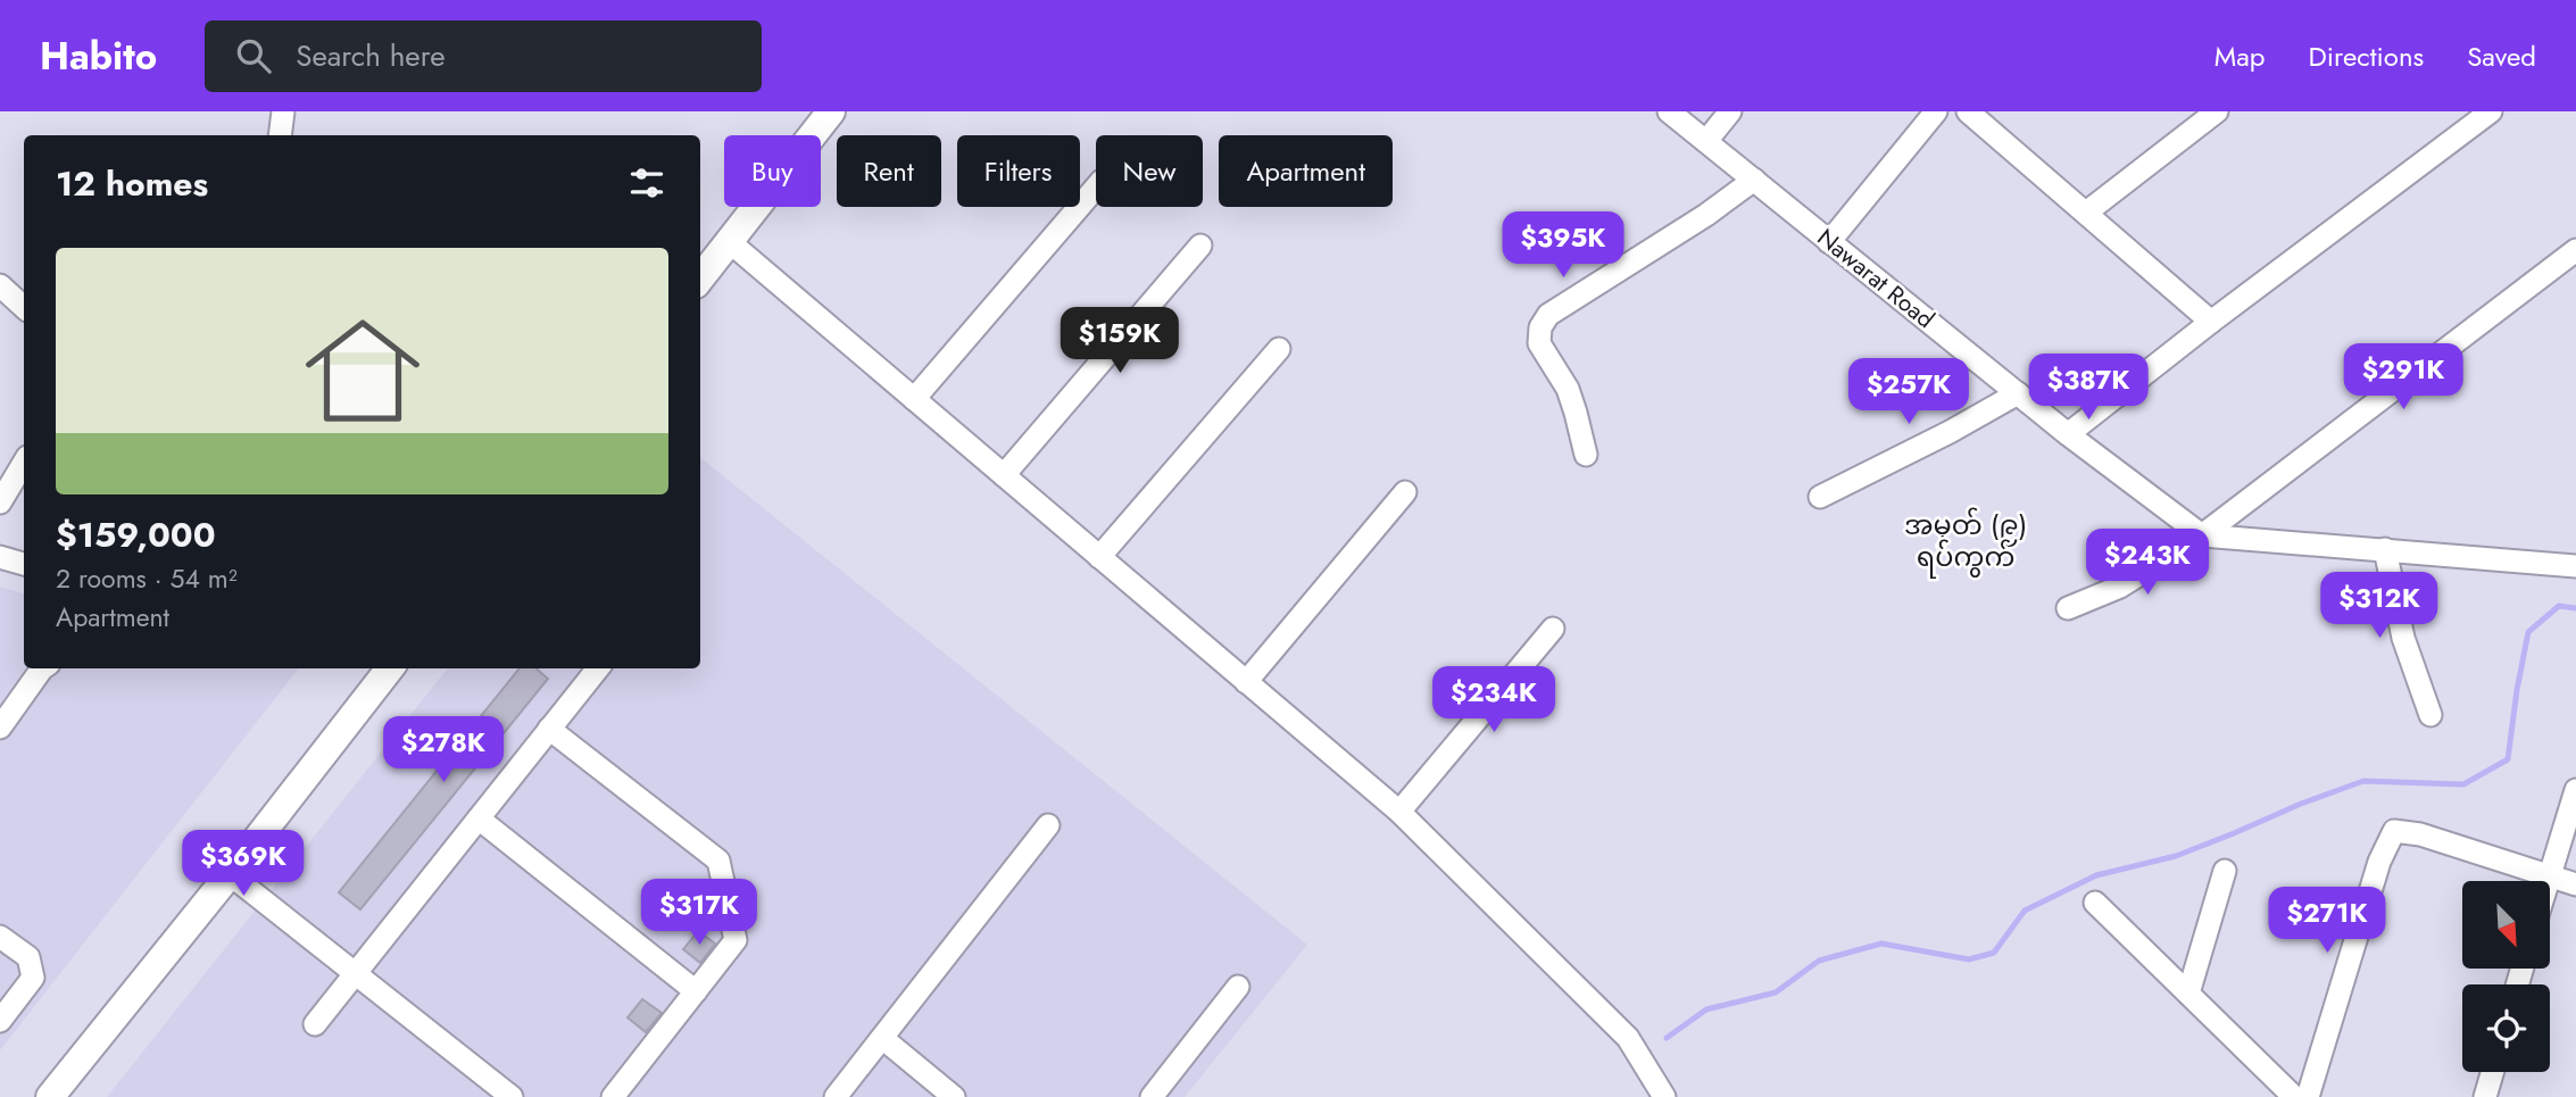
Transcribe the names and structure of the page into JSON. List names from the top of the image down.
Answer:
{
  "streets": {
    "street": ["Nawarat Road"]
  },
  "districts": ["အမှတ် (၉) ရပ်ကွက်"],
  "north": "bottom right",
  "page": {
    "header": "Habito",
    "search": "Search here",
    "nav": ["Map", "Directions", "Saved"],
    "chip": [
      "Buy",
      "Rent",
      "Filters",
      "New",
      "Apartment"
    ],
    "heading": "12 homes",
    "price": [
      "$395K",
      "$159K",
      "$291K",
      "$387K",
      "$257K",
      "$243K",
      "$312K",
      "$234K",
      "$278K",
      "$369K",
      "$317K",
      "$271K"
    ],
    "list": [
      {
        "name": "$159,000",
        "note": "2 rooms · 54 m² · Apartment"
      }
    ]
  }
}
